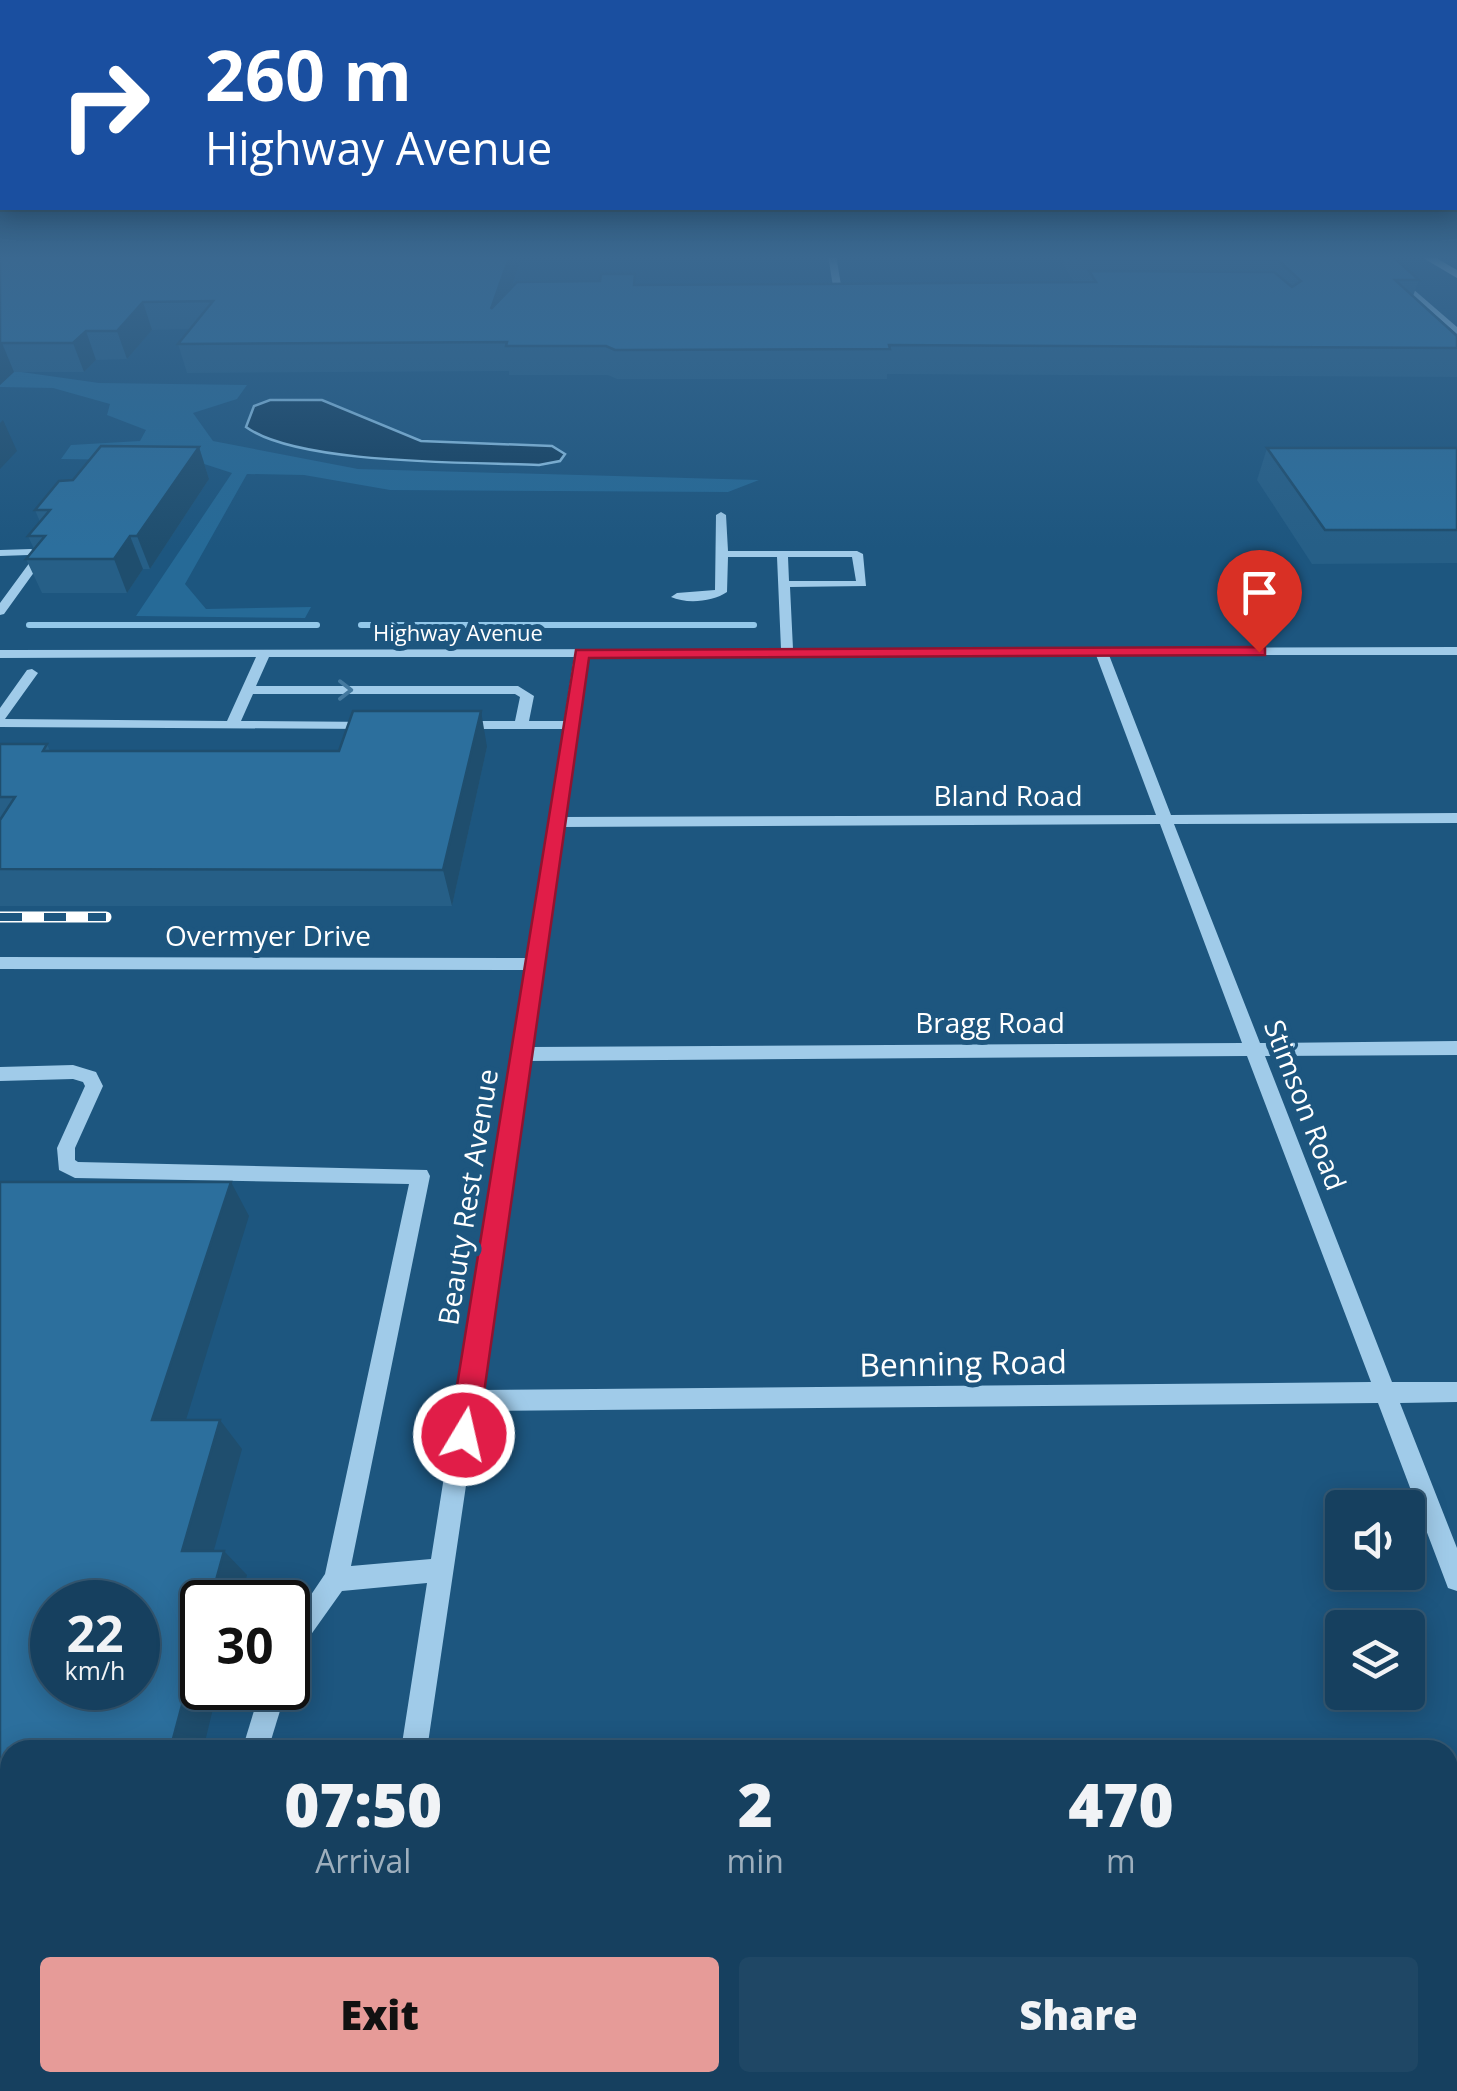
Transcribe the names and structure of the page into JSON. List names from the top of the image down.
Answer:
{
  "streets": {
    "street": [
      "Highway Avenue",
      "Bland Road",
      "Overmyer Drive",
      "Bragg Road",
      "Stimson Road",
      "Beauty Rest Avenue",
      "Benning Road"
    ]
  },
  "crossings": [
    ["Highway Avenue", "Stimson Road"],
    ["Highway Avenue", "Beauty Rest Avenue"],
    ["Bland Road", "Stimson Road"],
    ["Bland Road", "Beauty Rest Avenue"],
    ["Overmyer Drive", "Beauty Rest Avenue"],
    ["Bragg Road", "Stimson Road"],
    ["Bragg Road", "Beauty Rest Avenue"],
    ["Stimson Road", "Benning Road"],
    ["Beauty Rest Avenue", "Benning Road"]
  ],
  "page": {
    "turn": ["260 m", "Highway Avenue"],
    "speed": "22 km/h",
    "limit": "30",
    "eta": [
      "07:50",
      "Arrival",
      "2",
      "min",
      "470",
      "m"
    ],
    "buttons": ["Exit", "Share"]
  }
}
